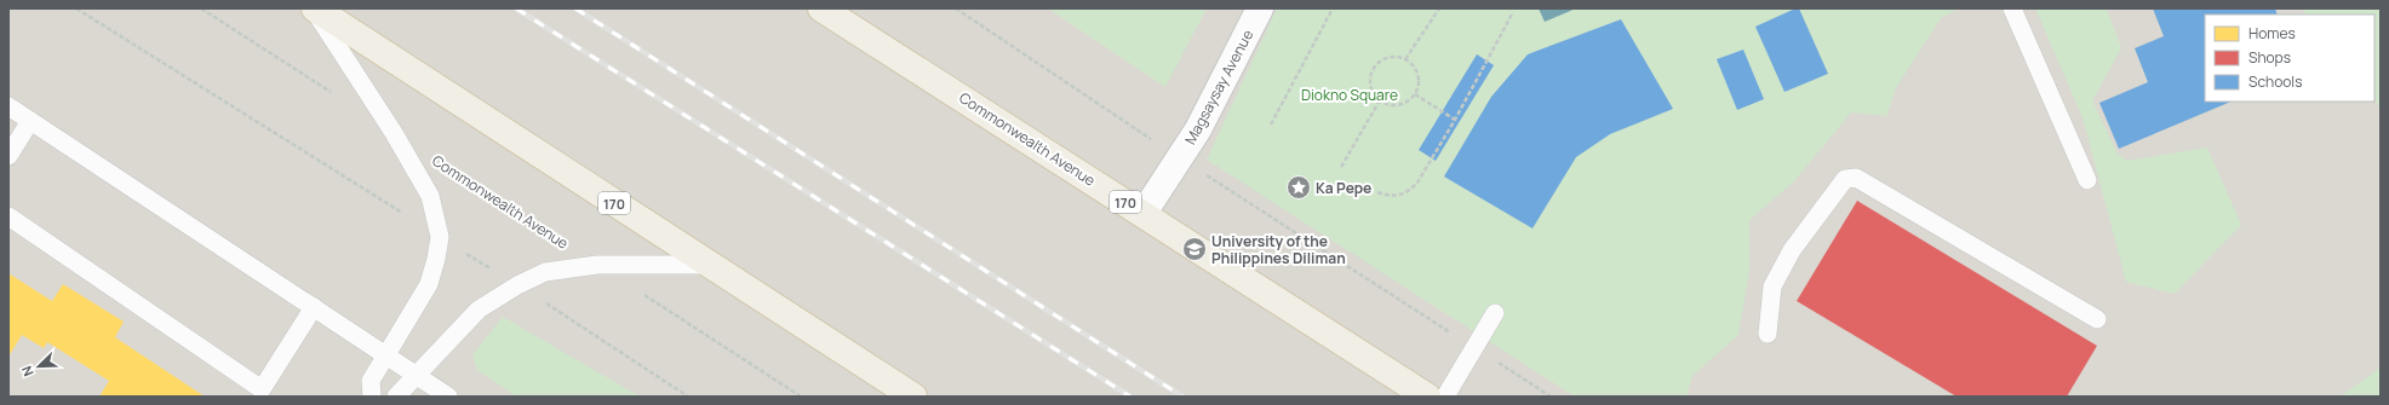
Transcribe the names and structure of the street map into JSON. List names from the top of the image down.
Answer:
{
  "streets": {
    "main road": ["Commonwealth Avenue", "170"],
    "street": ["Magsaysay Avenue"]
  },
  "crossings": [
    ["Magsaysay Avenue", "Commonwealth Avenue"]
  ],
  "parks": ["Diokno Square"],
  "places": {
    "place": ["Ka Pepe"],
    "school or university": ["University of the Philippines Diliman"]
  },
  "legend": ["Homes", "Shops", "Schools"],
  "north": "bottom left"
}
